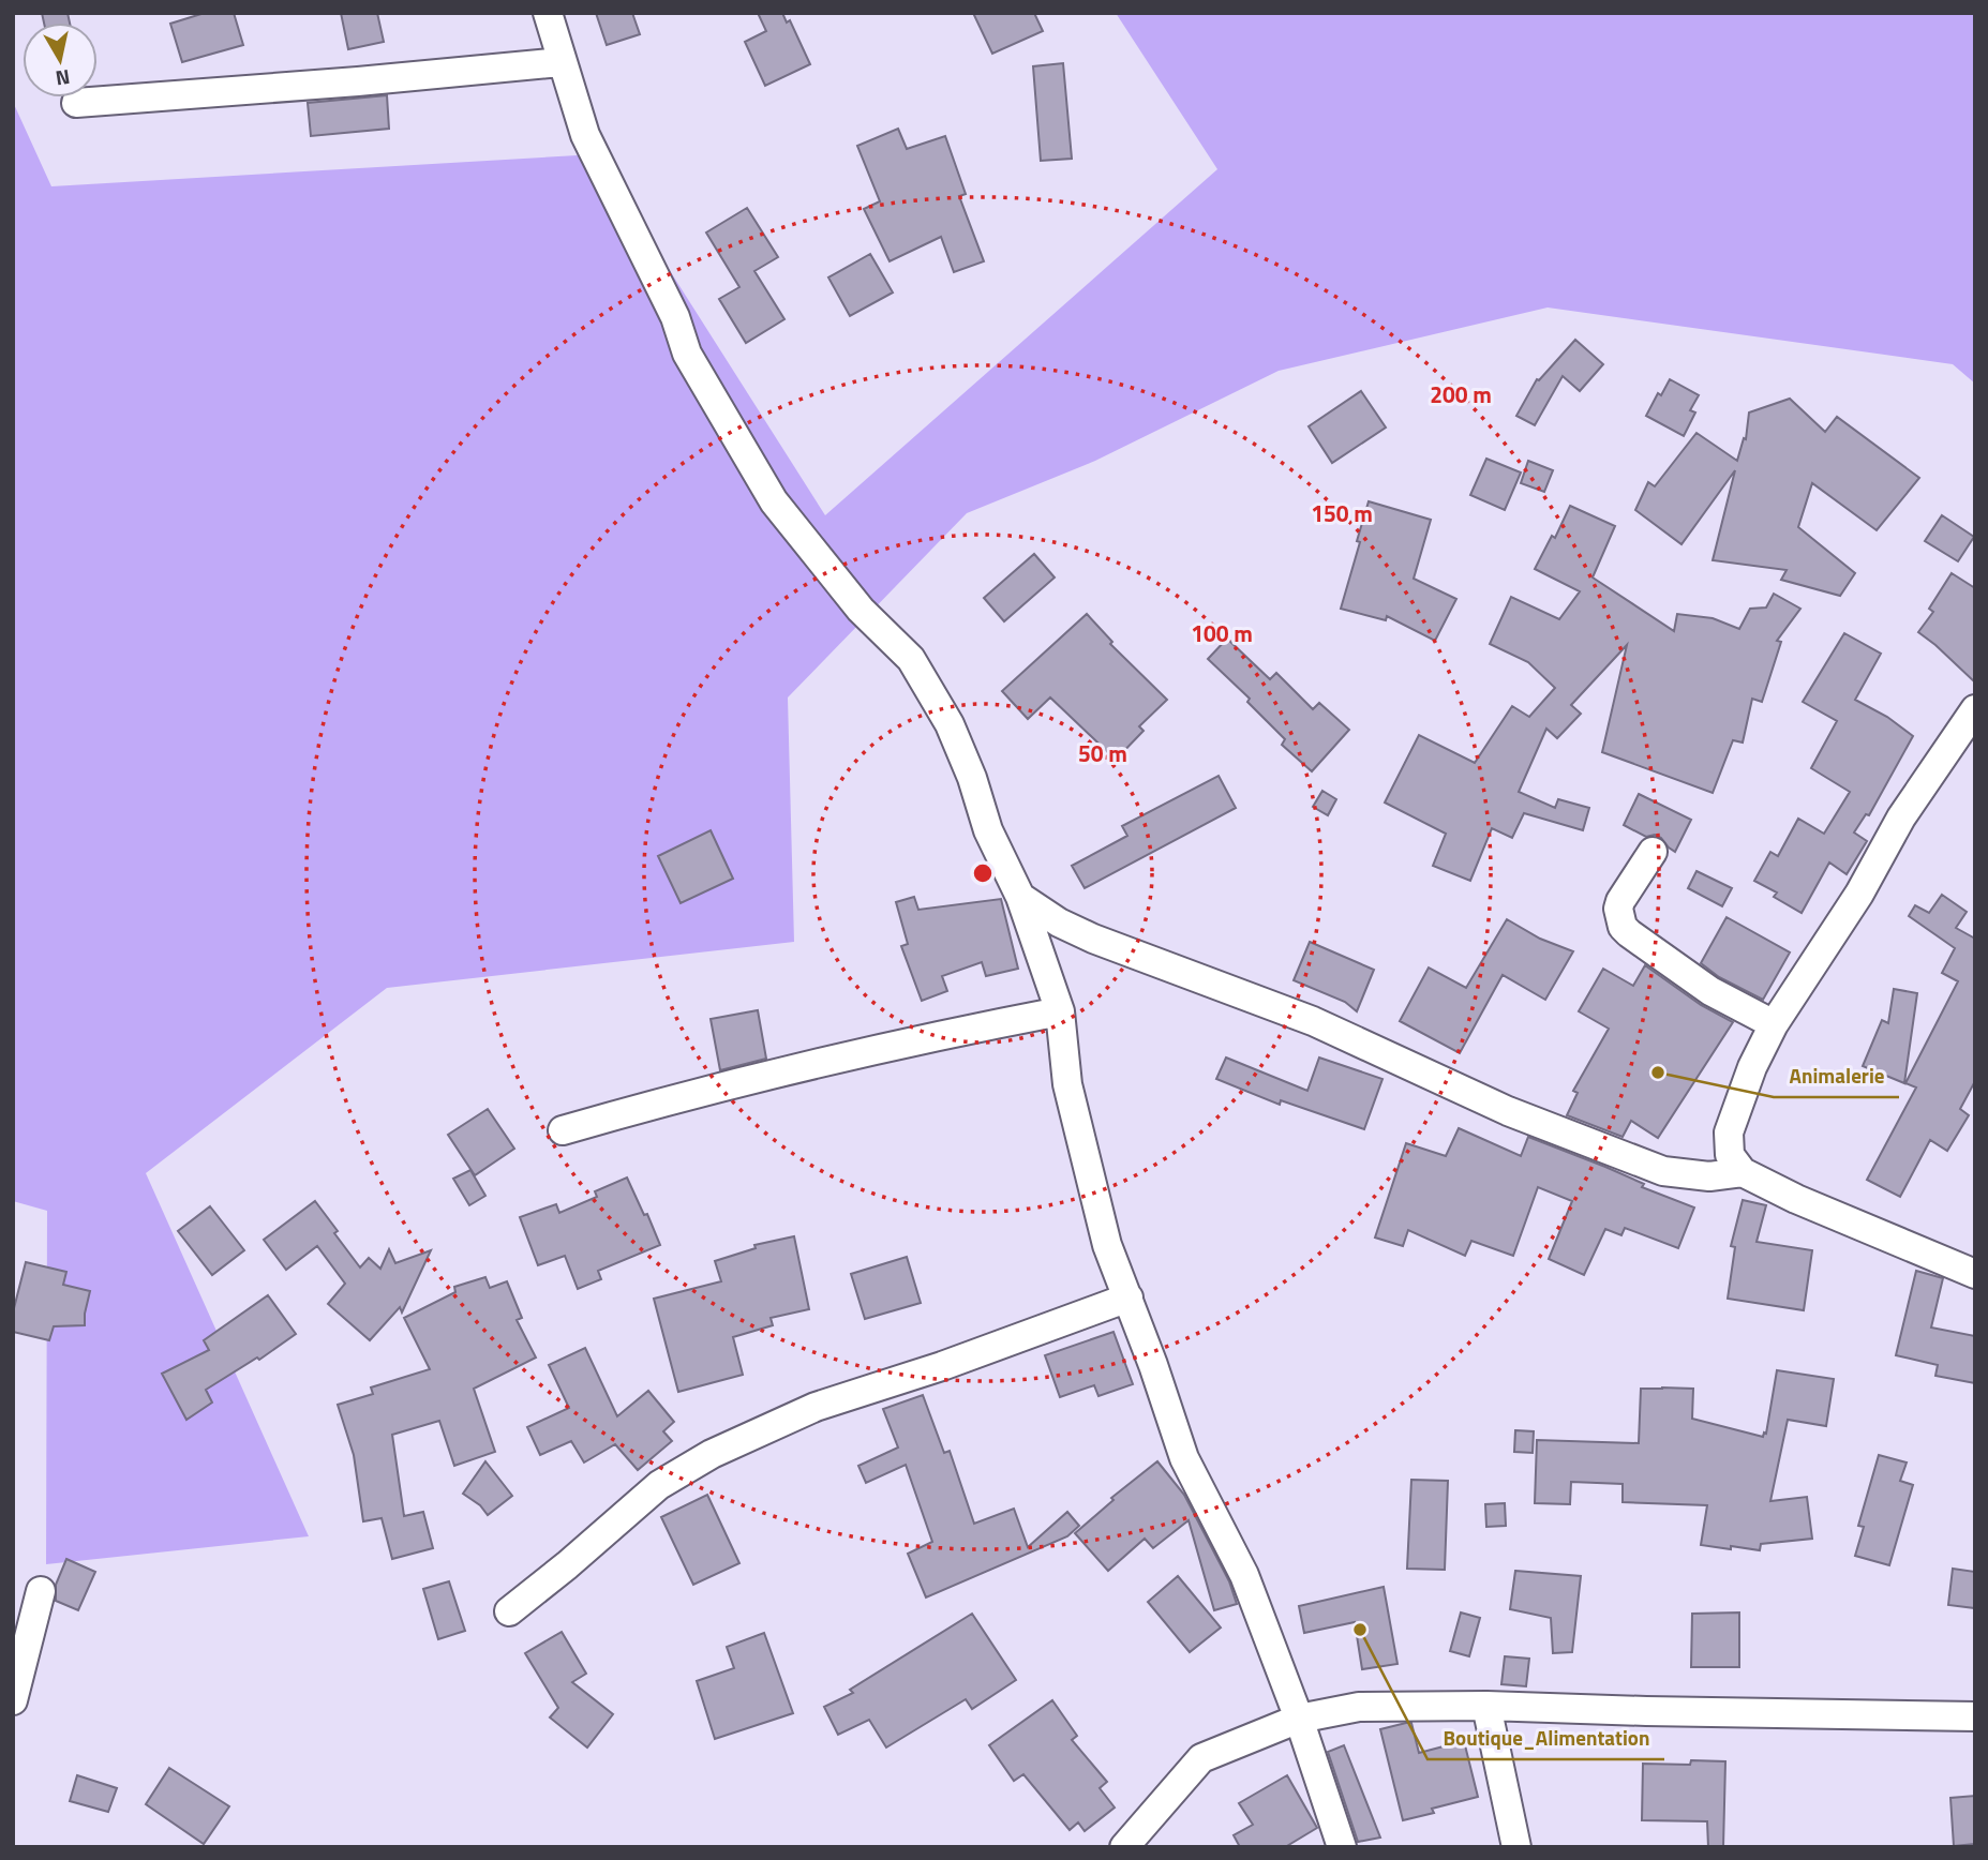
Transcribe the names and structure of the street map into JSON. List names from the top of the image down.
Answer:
{
  "places": ["Animalerie", "Boutique_Alimentation"],
  "north": "bottom",
  "rings": [
    "200 m",
    "150 m",
    "100 m",
    "50 m"
  ]
}
